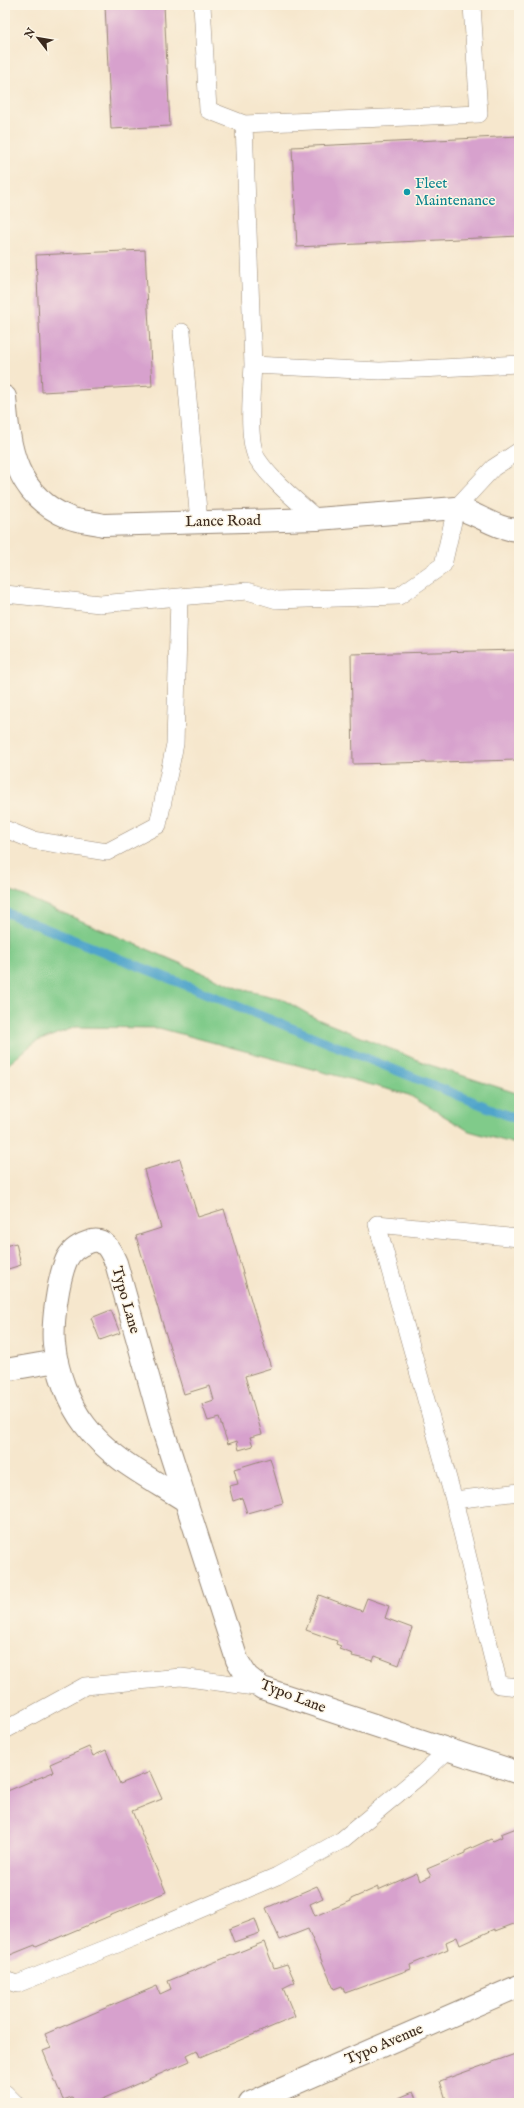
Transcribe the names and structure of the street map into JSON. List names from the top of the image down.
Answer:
{
  "streets": {
    "street": ["Lance Road", "Typo Lane", "Typo Avenue"]
  },
  "places": ["Fleet Maintenance"],
  "north": "top left"
}
